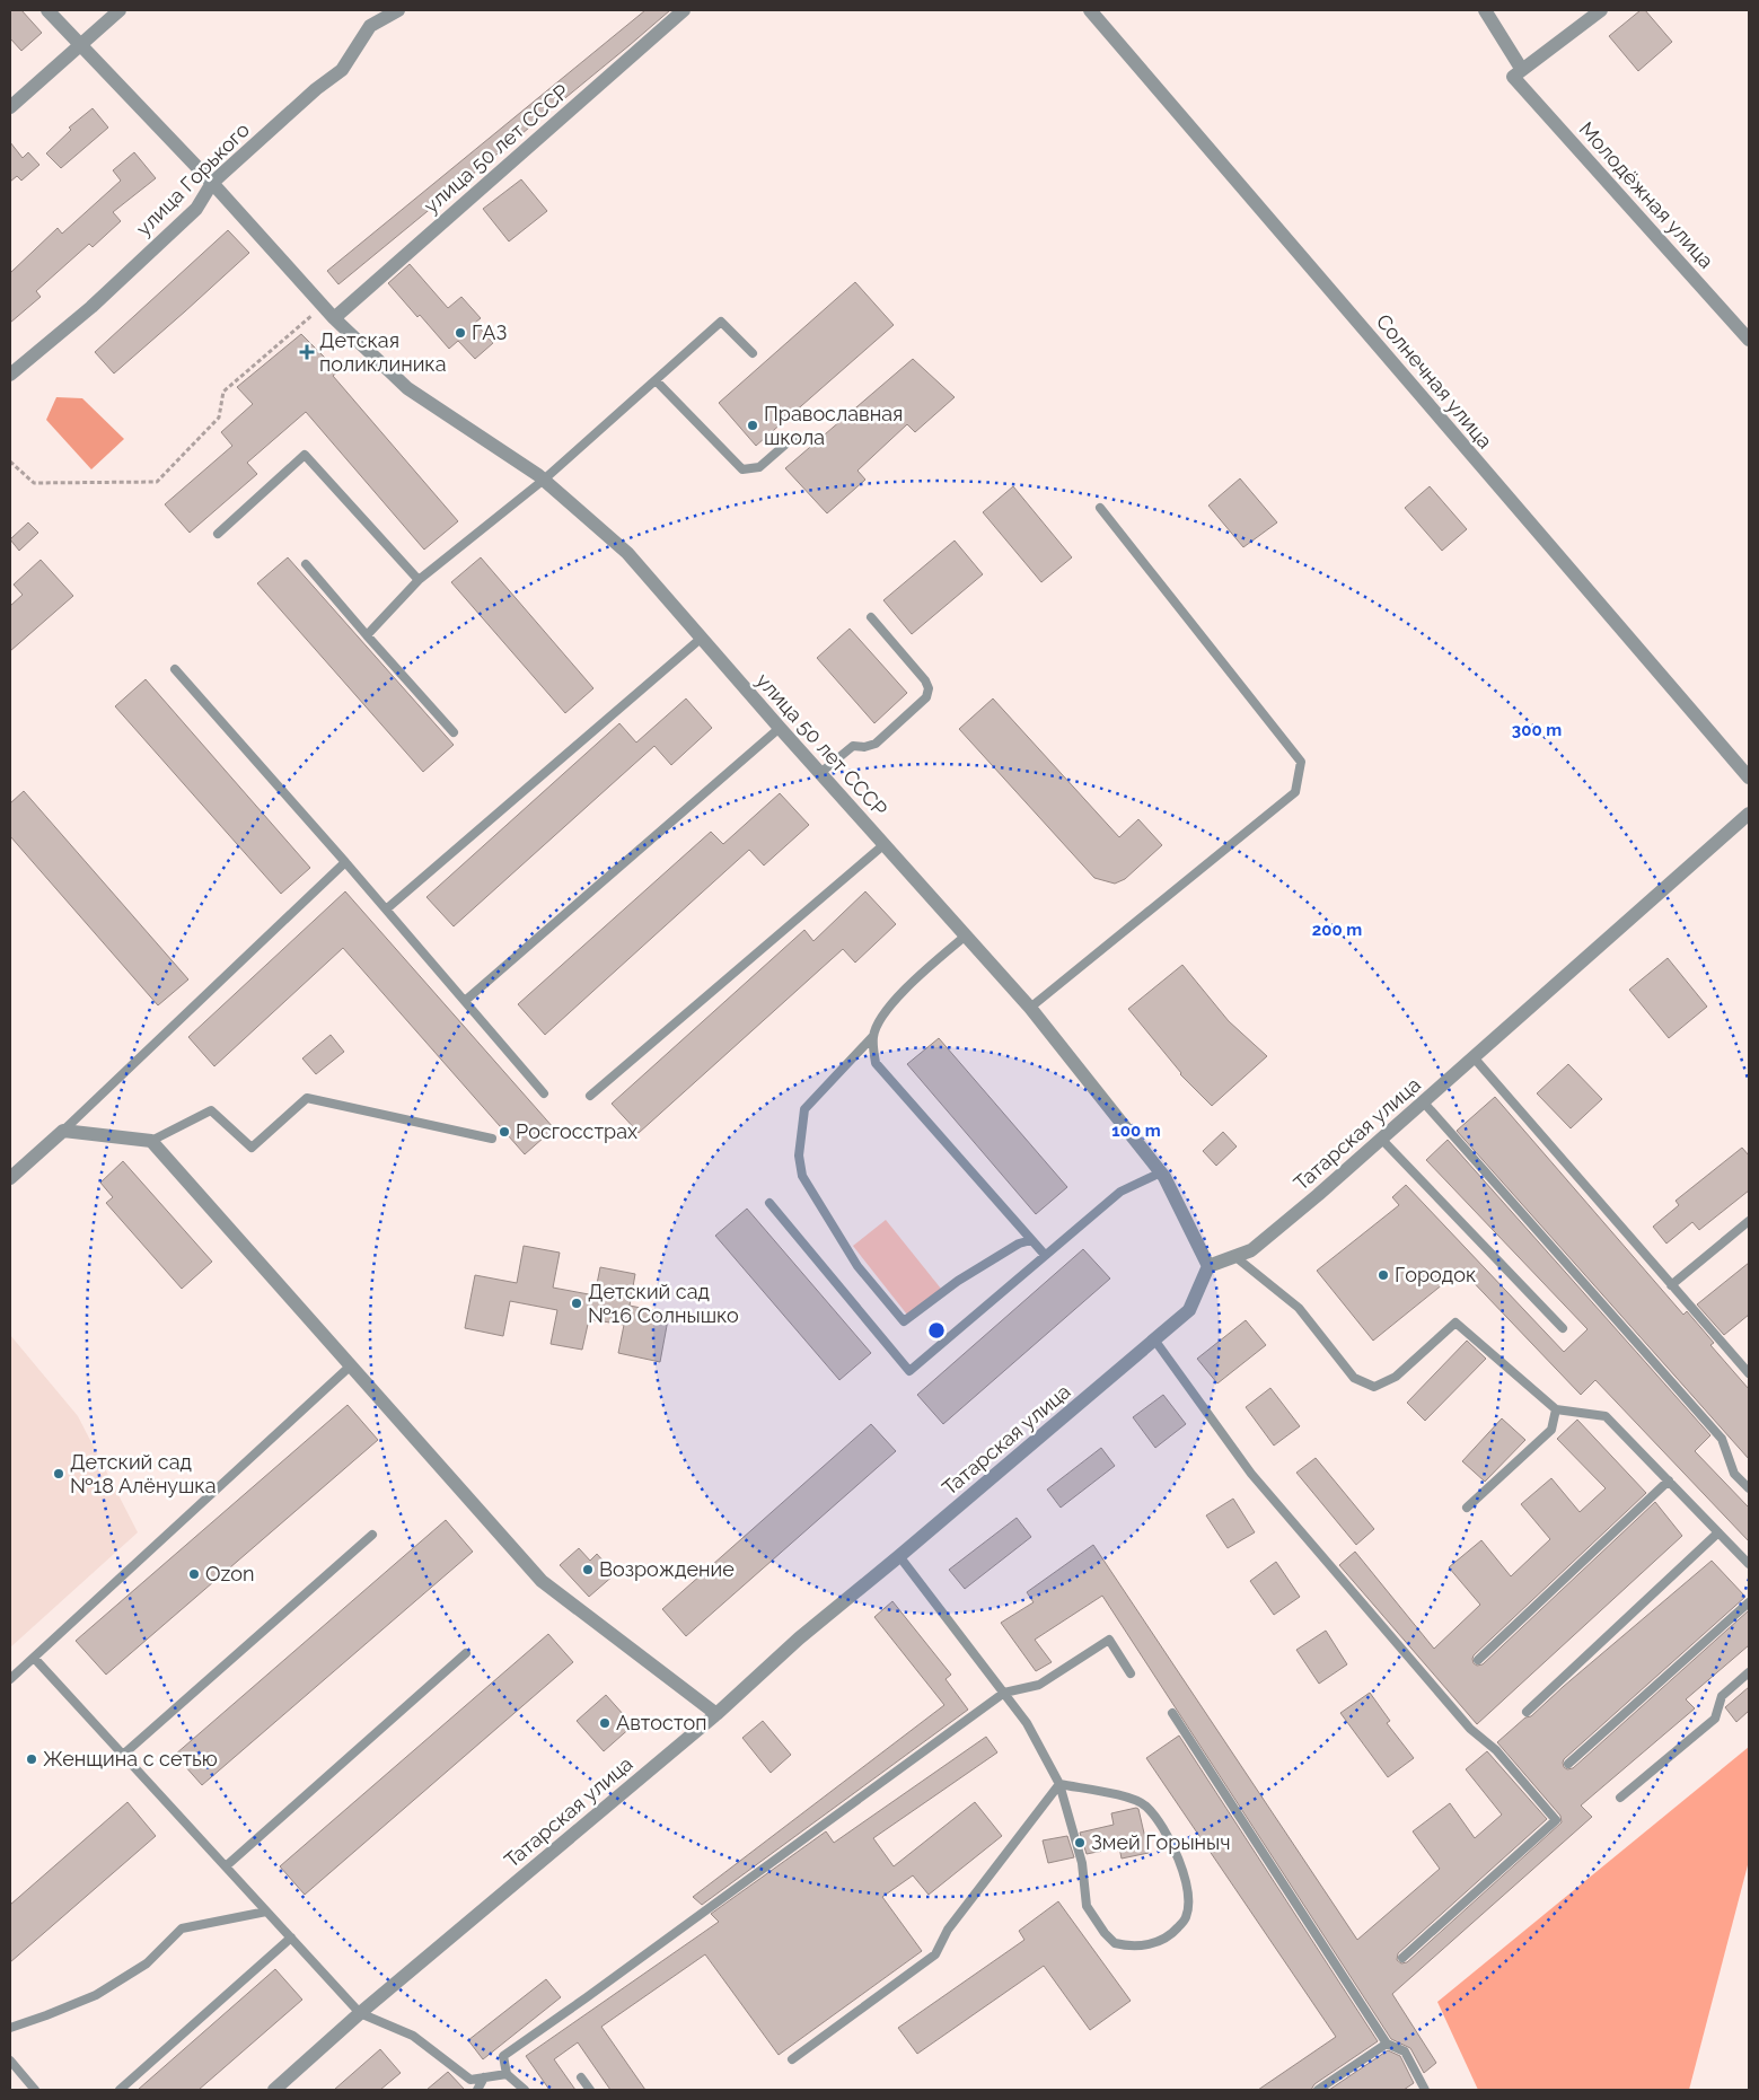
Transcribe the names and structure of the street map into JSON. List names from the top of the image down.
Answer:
{
  "streets": {
    "street": [
      "улица 50 лет СССР",
      "улица Горького",
      "Молодёжная улица",
      "Солнечная улица",
      "Татарская улица"
    ]
  },
  "crossings": [
    ["улица 50 лет СССР", "улица Горького"],
    ["улица 50 лет СССР", "Татарская улица"]
  ],
  "places": {
    "other": [
      "ГАЗ",
      "Православная школа",
      "Росгосстрах",
      "Городок",
      "Детский сад №16 Солнышко",
      "Детский сад №18 Алёнушка",
      "Возрождение",
      "Ozon",
      "Автостоп",
      "Женщина с сетью",
      "Змей Горыныч"
    ],
    "health": ["Детская поликлиника"]
  },
  "rings": ["300 m", "200 m", "100 m"]
}
